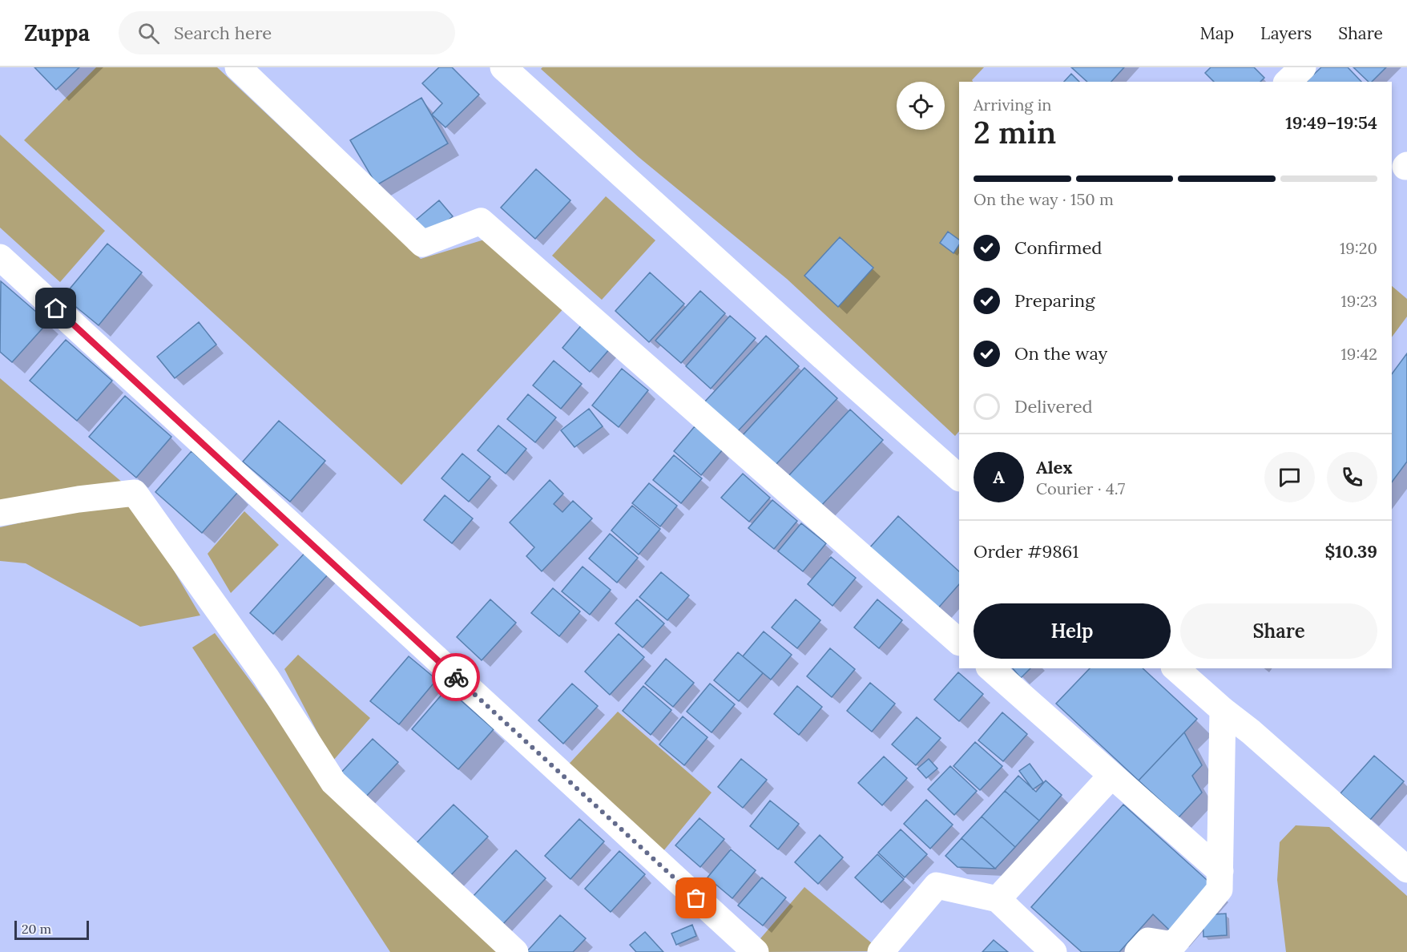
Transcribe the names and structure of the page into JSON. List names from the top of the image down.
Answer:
{
  "scale_bar": "20 m",
  "page": {
    "header": "Zuppa",
    "search": "Search here",
    "nav": ["Map", "Layers", "Share"],
    "heading": ["2 min", "Arriving in", "19:49–19:54"],
    "panel": [
      "Alex",
      "Courier · 4.7",
      "Order #9861",
      "$10.39"
    ],
    "bar": "On the way · 150 m",
    "list": [
      ["Confirmed", "19:20"],
      ["Preparing", "19:23"],
      ["On the way", "19:42"],
      "Delivered"
    ],
    "round": "A",
    "buttons": ["Help", "Share"],
    "scale": "20 m"
  }
}
